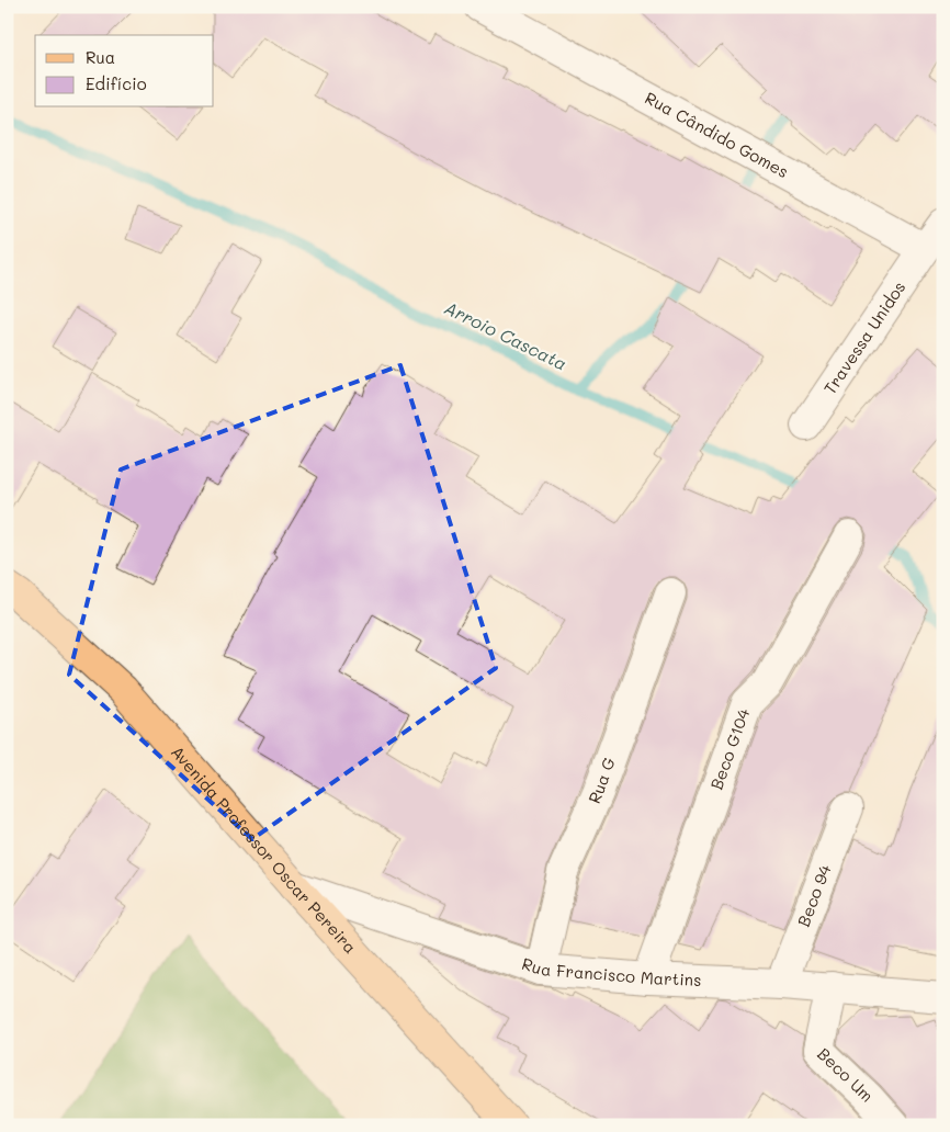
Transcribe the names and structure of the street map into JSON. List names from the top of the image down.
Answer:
{
  "streets": {
    "main road": ["Avenida Professor Oscar Pereira"],
    "street": [
      "Rua Cândido Gomes",
      "Travessa Unidos",
      "Beco G104",
      "Rua G",
      "Beco 94",
      "Rua Francisco Martins",
      "Beco Um"
    ]
  },
  "crossings": [
    ["Rua Cândido Gomes", "Travessa Unidos"],
    ["Beco G104", "Rua Francisco Martins"],
    ["Rua G", "Rua Francisco Martins"],
    ["Avenida Professor Oscar Pereira", "Rua Francisco Martins"],
    ["Beco 94", "Rua Francisco Martins"],
    ["Rua Francisco Martins", "Beco Um"]
  ],
  "water": ["Arroio Cascata"],
  "legend": ["Rua", "Edifício"]
}
